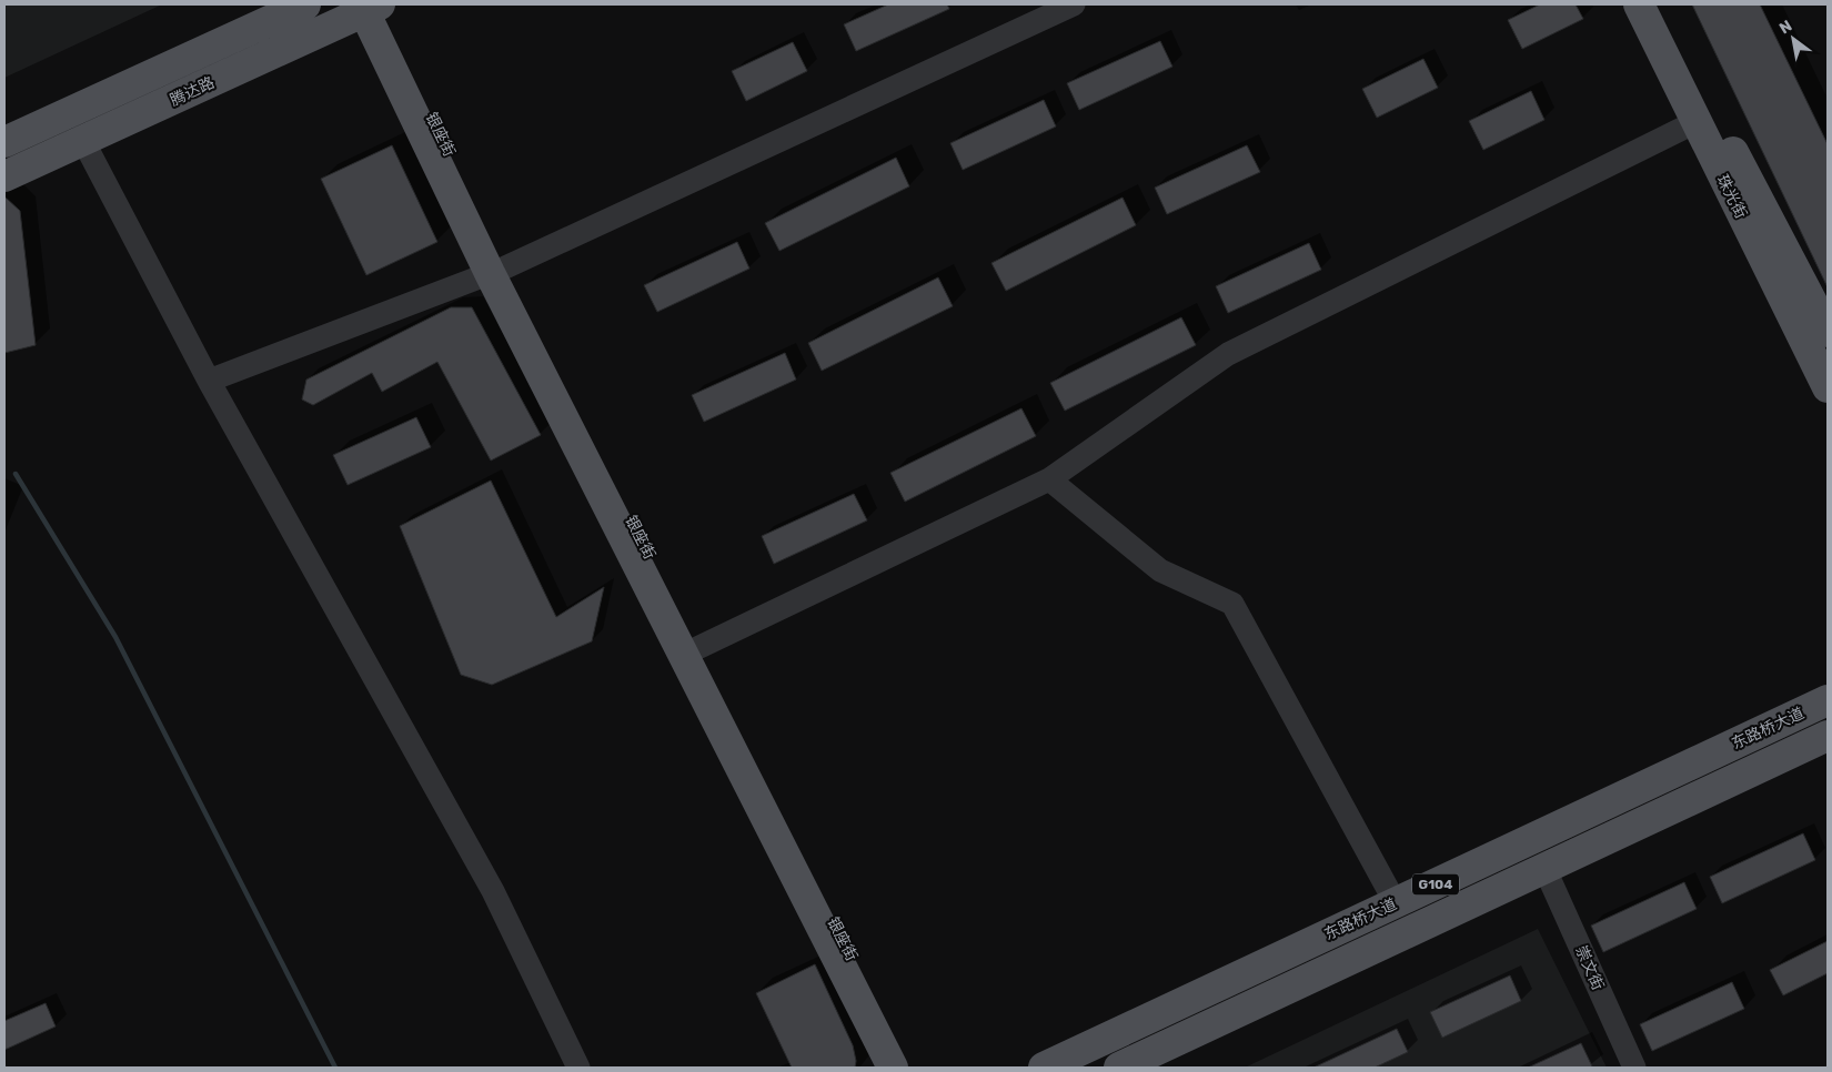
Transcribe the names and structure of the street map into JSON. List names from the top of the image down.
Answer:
{
  "streets": {
    "main road": [
      "腾达路",
      "银座街",
      "珠光街",
      "东路桥大道",
      "G104"
    ],
    "street": ["崇文街"]
  },
  "crossings": [
    ["东路桥大道", "崇文街"]
  ],
  "north": "top left"
}
